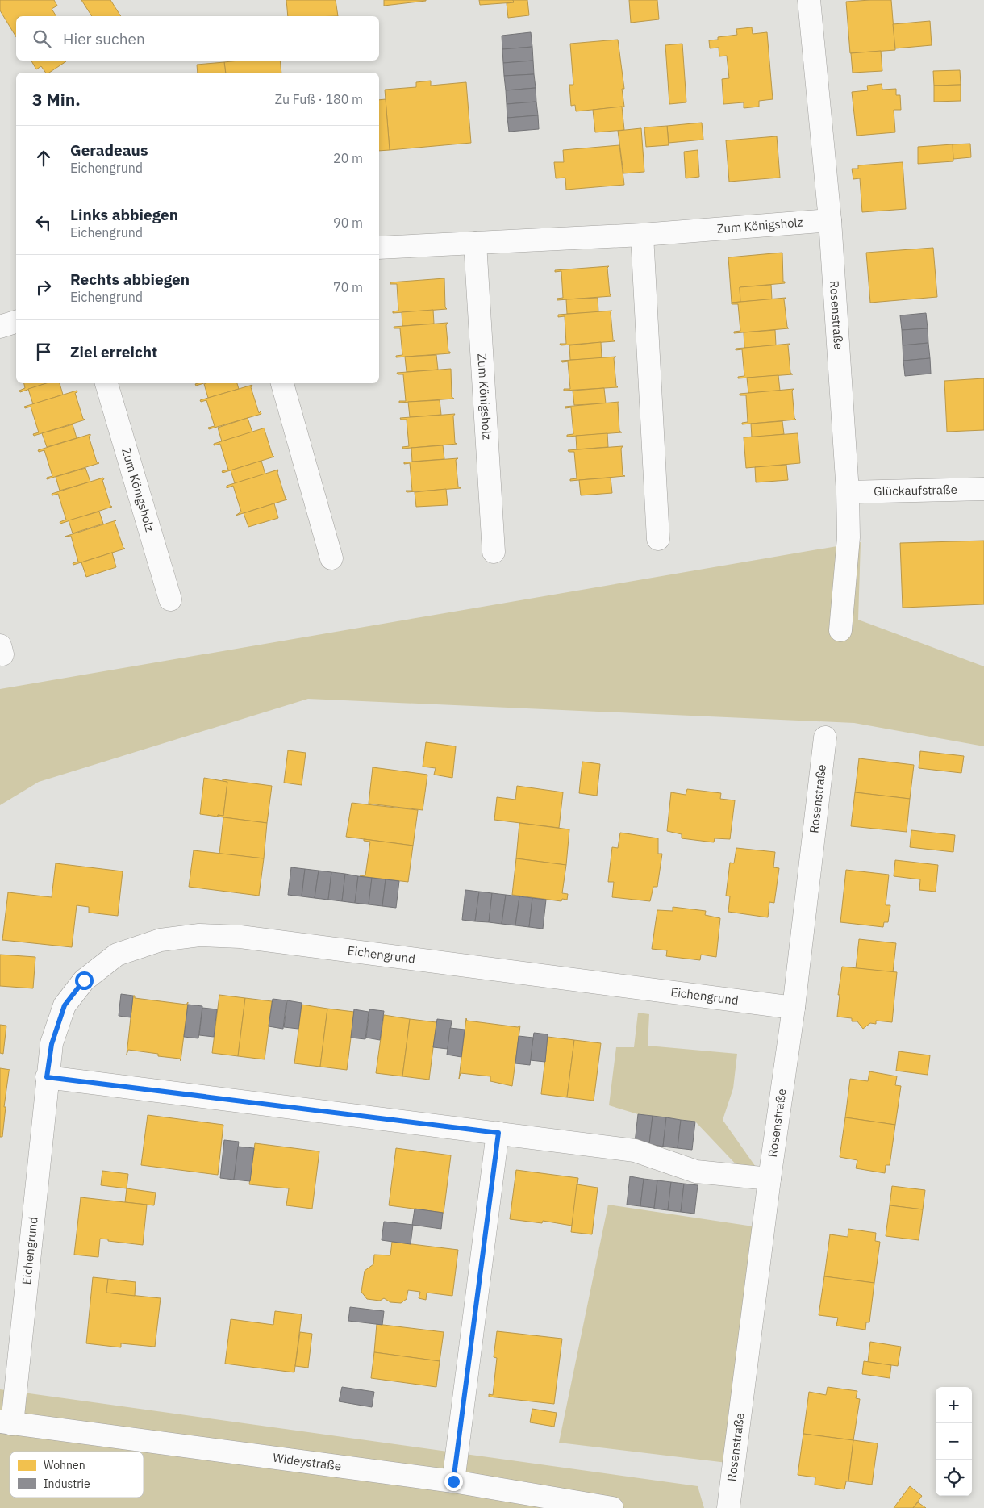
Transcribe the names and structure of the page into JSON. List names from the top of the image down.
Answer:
{
  "streets": {
    "street": [
      "Zum Königsholz",
      "Rosenstraße",
      "Glückaufstraße",
      "Eichengrund",
      "Wideystraße"
    ]
  },
  "crossings": [
    ["Zum Königsholz", "Rosenstraße"],
    ["Rosenstraße", "Glückaufstraße"],
    ["Rosenstraße", "Eichengrund"],
    ["Eichengrund", "Wideystraße"]
  ],
  "legend": ["Wohnen", "Industrie"],
  "page": {
    "search": "Hier suchen",
    "heading": ["3 Min.", "Zu Fuß · 180 m"],
    "list": [
      ["Geradeaus", "Eichengrund", "20 m"],
      ["Links abbiegen", "Eichengrund", "90 m"],
      ["Rechts abbiegen", "Eichengrund", "70 m"],
      "Ziel erreicht"
    ],
    "map_buttons": ["+", "−"]
  }
}
